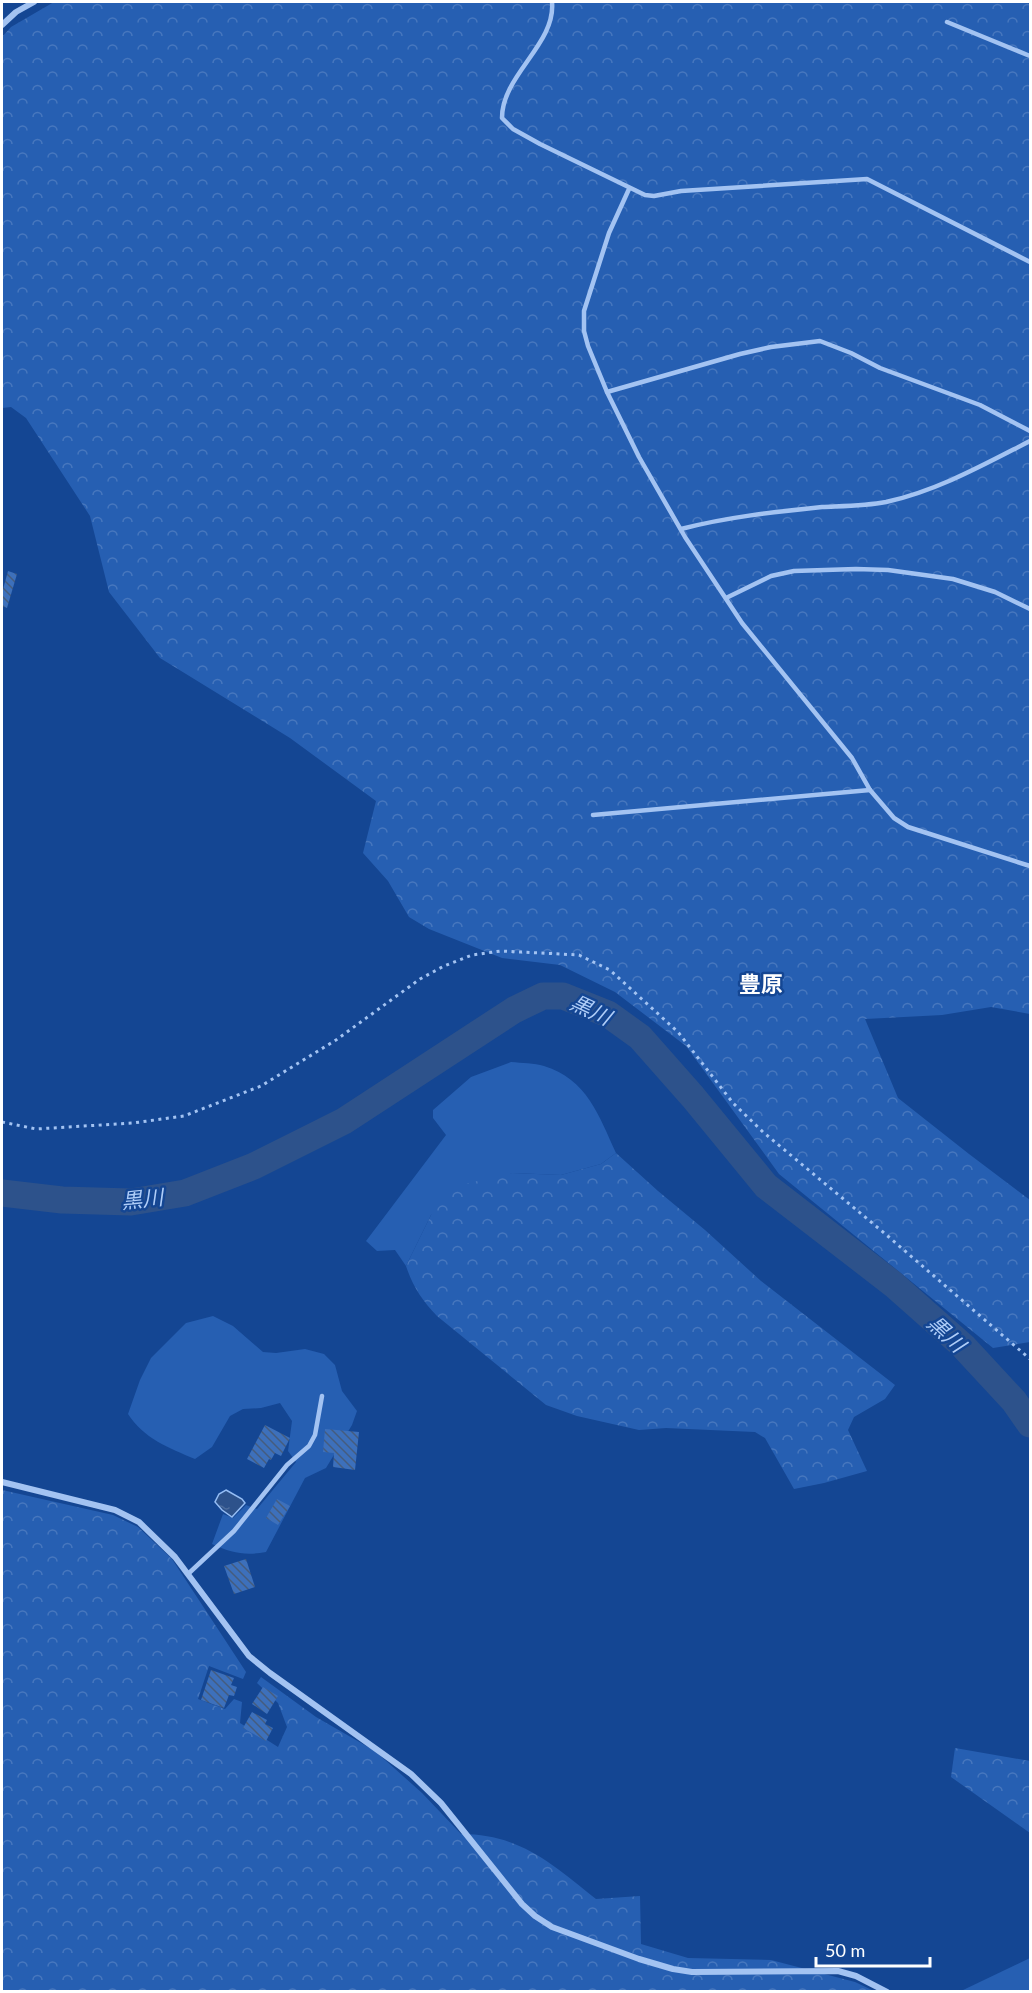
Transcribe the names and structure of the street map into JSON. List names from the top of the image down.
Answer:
{
  "districts": ["豊原"],
  "water": ["黒川"],
  "scale_bar": "50 m"
}
